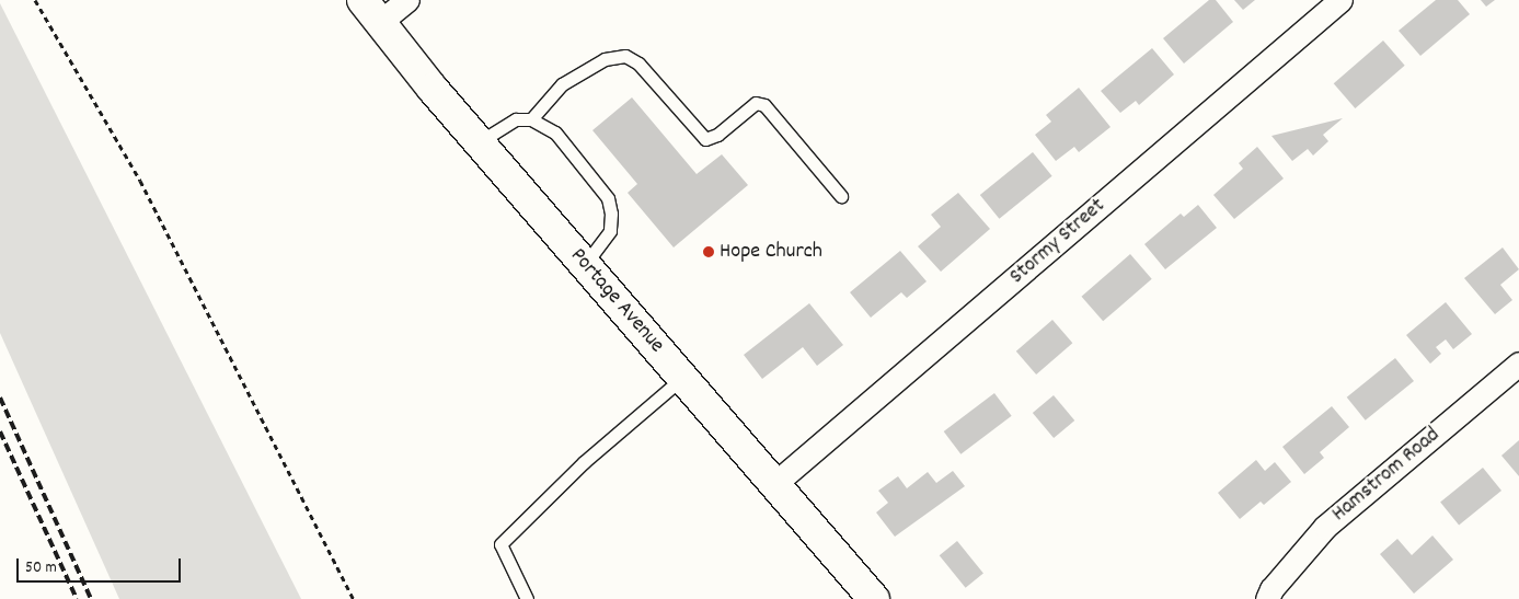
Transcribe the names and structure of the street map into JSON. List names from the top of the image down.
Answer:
{
  "streets": {
    "street": ["Stormy Street", "Portage Avenue", "Hamstrom Road"]
  },
  "crossings": [
    ["Stormy Street", "Portage Avenue"]
  ],
  "places": ["Hope Church"],
  "scale_bar": "50 m"
}
